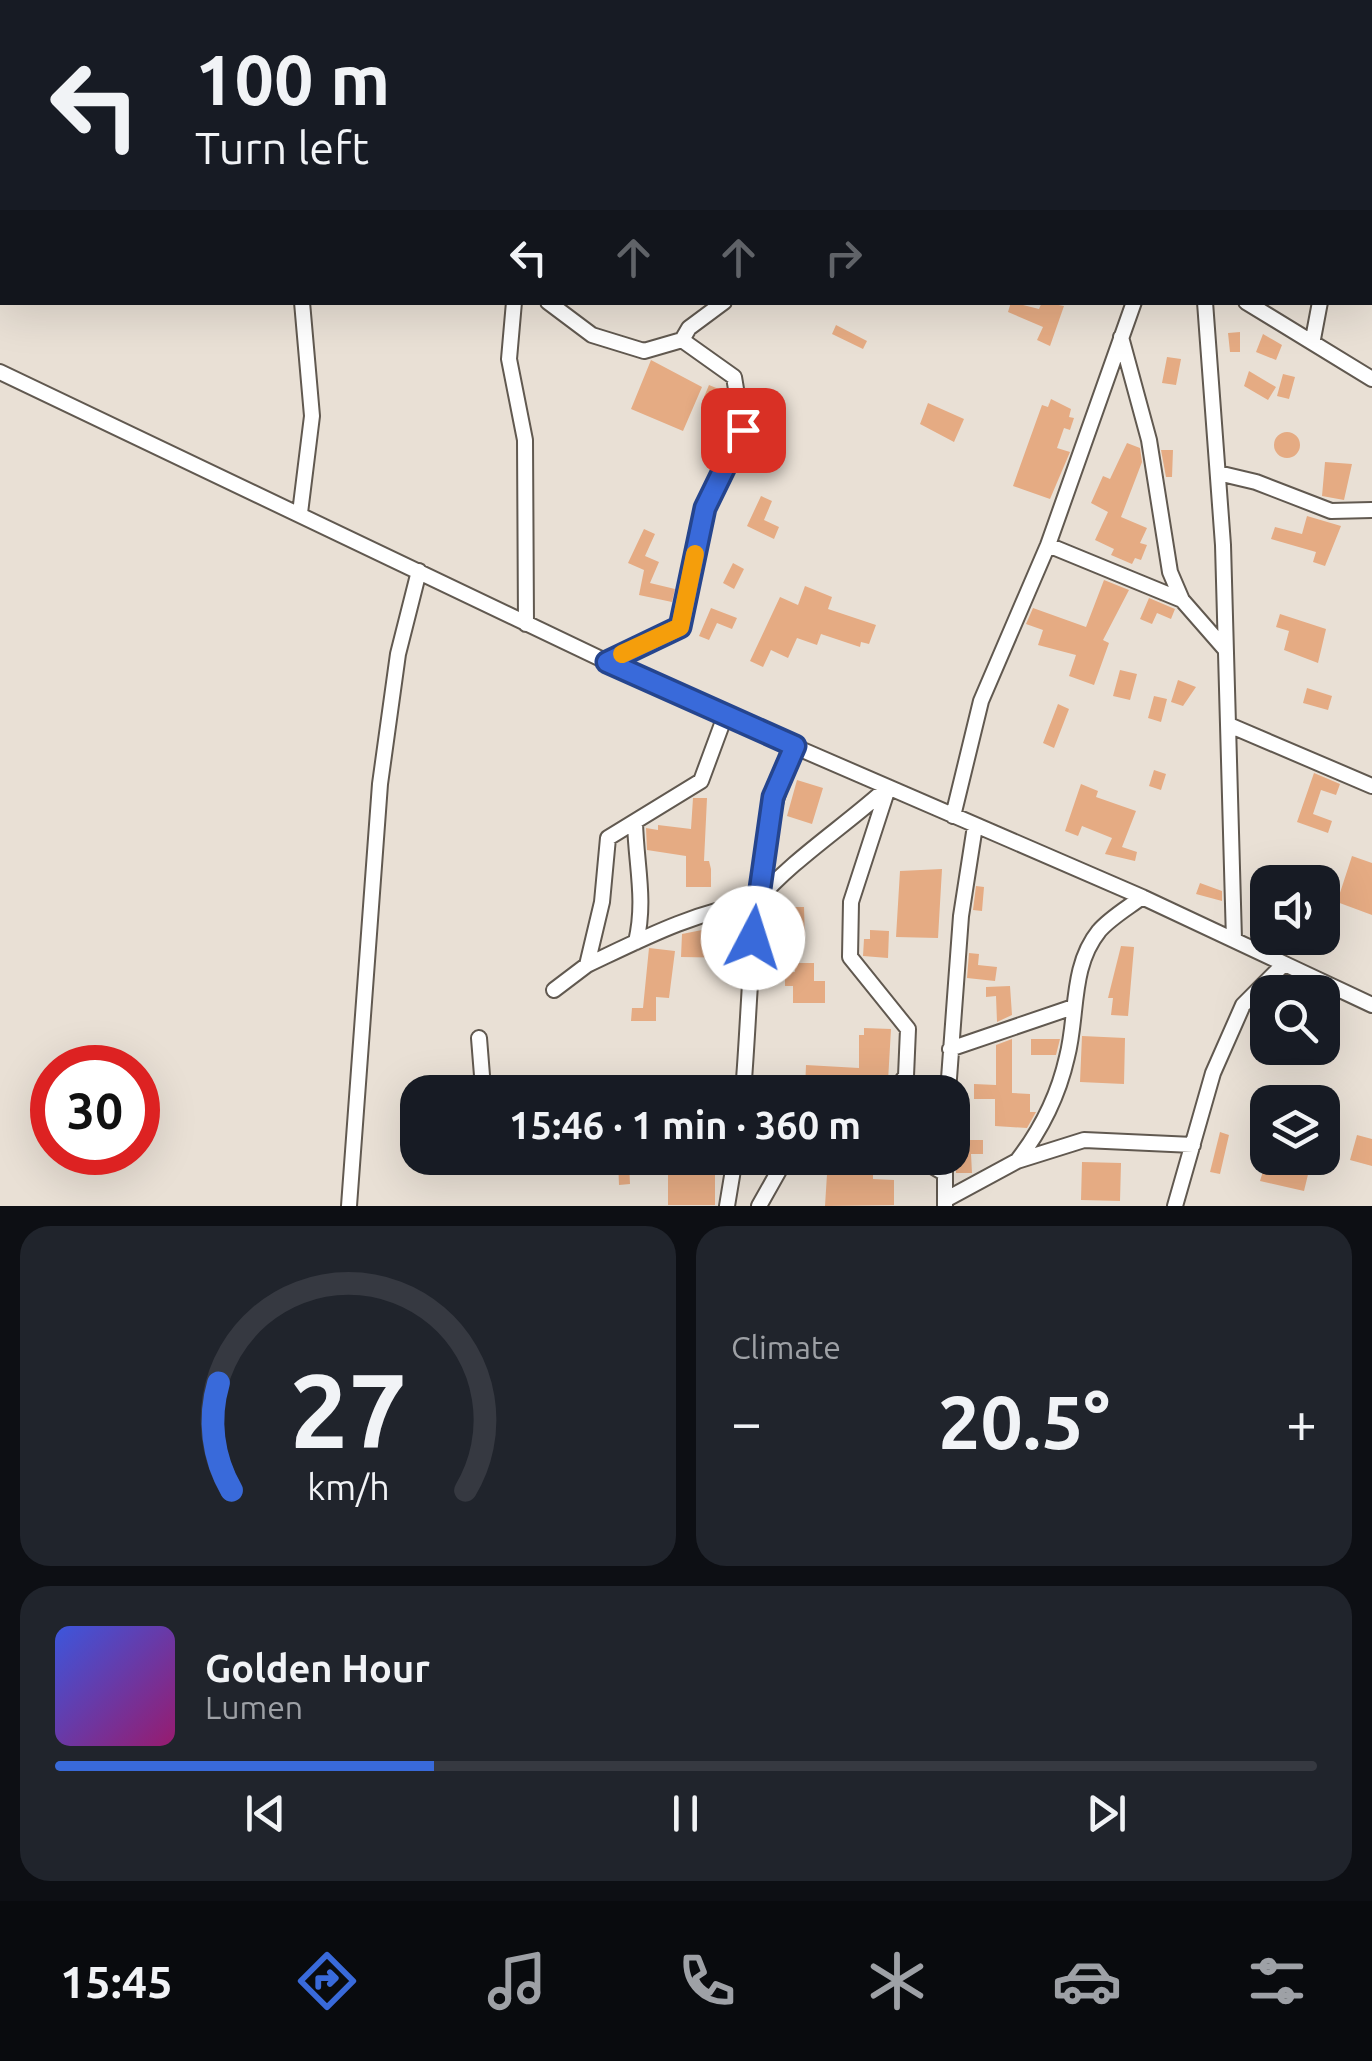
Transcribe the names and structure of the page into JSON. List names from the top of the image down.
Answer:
{
  "page": {
    "turn": ["100 m", "Turn left"],
    "limit": "30",
    "trip": "15:46 · 1 min · 360 m",
    "tile": "Climate",
    "heat": ["−", "20.5°", "+"],
    "song": ["Golden Hour", "Lumen"],
    "tabs": "15:45",
    "gauge": ["27", "km/h"]
  }
}
